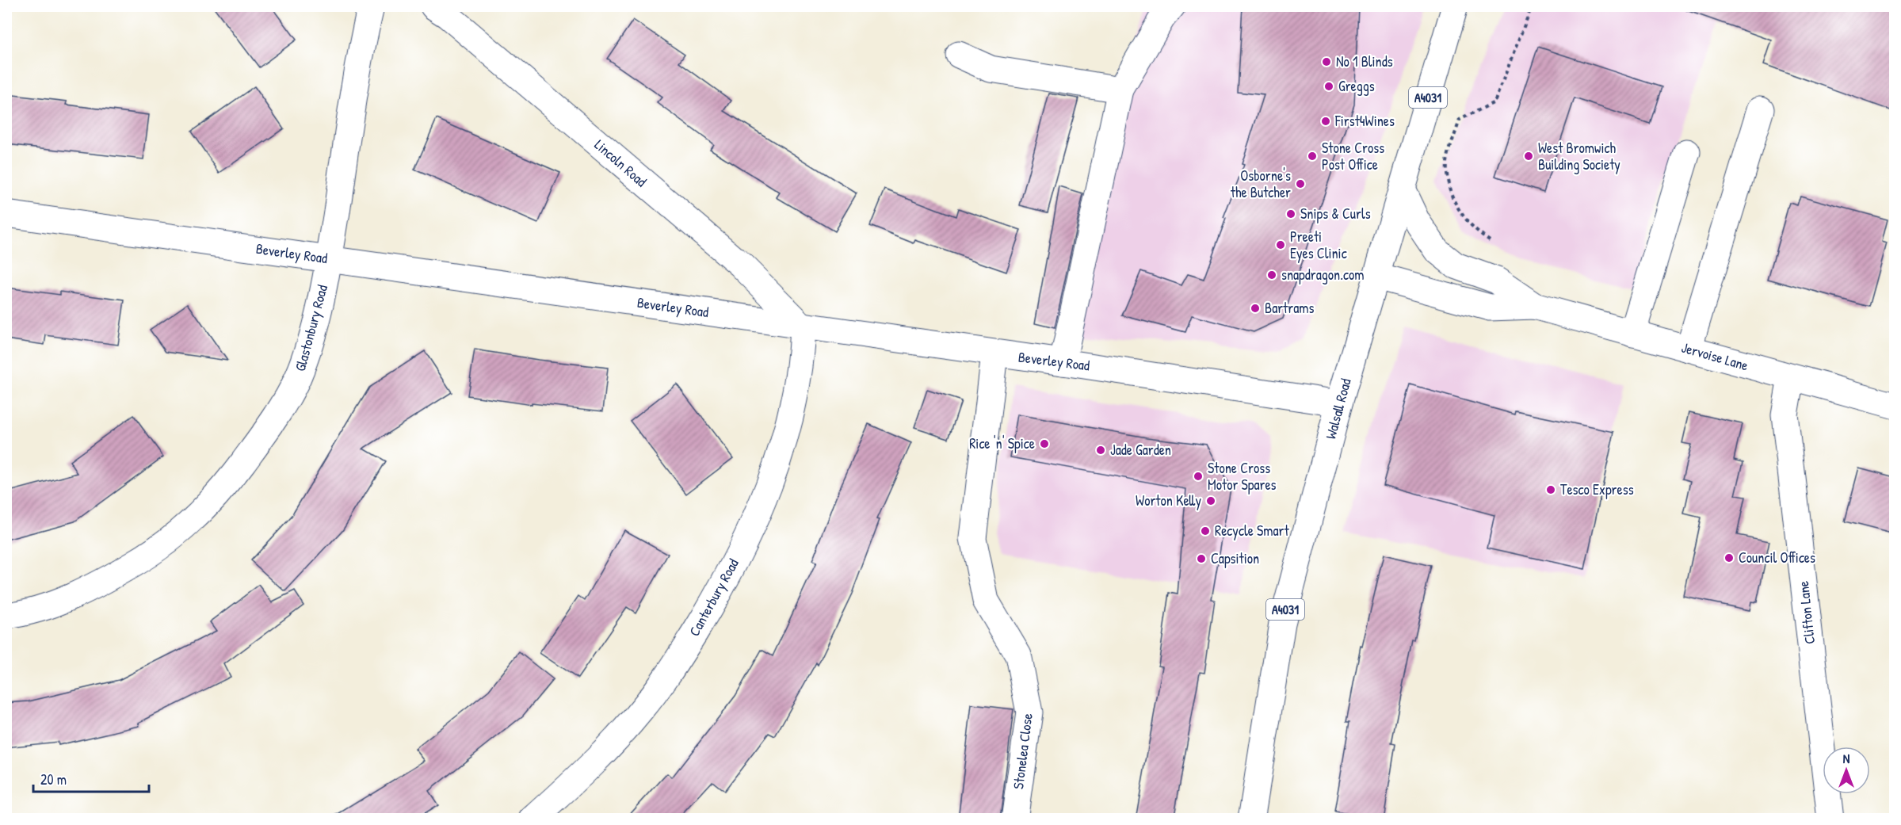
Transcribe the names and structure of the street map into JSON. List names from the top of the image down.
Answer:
{
  "streets": {
    "street": [
      "A4031",
      "Lincoln Road",
      "Beverley Road",
      "Glastonbury Road",
      "Jervoise Lane",
      "Walsall Road",
      "Canterbury Road",
      "Clifton Lane",
      "Stonelea Close"
    ]
  },
  "crossings": [
    ["Lincoln Road", "Beverley Road"],
    ["Lincoln Road", "Canterbury Road"],
    ["Beverley Road", "Glastonbury Road"],
    ["Beverley Road", "Walsall Road"],
    ["Beverley Road", "Canterbury Road"],
    ["Beverley Road", "Stonelea Close"],
    ["Jervoise Lane", "Walsall Road"],
    ["Jervoise Lane", "Clifton Lane"]
  ],
  "places": [
    "No 1 Blinds",
    "Greggs",
    "First4Wines",
    "Stone Cross Post Office",
    "West Bromwich Building Society",
    "Osborne's the Butcher",
    "Snips & Curls",
    "Preeti Eyes Clinic",
    "snapdragon.com",
    "Bartrams",
    "Rice 'n' Spice",
    "Jade Garden",
    "Stone Cross Motor Spares",
    "Tesco Express",
    "Worton Kelly",
    "Recycle Smart",
    "Council Offices",
    "Capsition"
  ],
  "scale_bar": "20 m",
  "north": "top"
}
